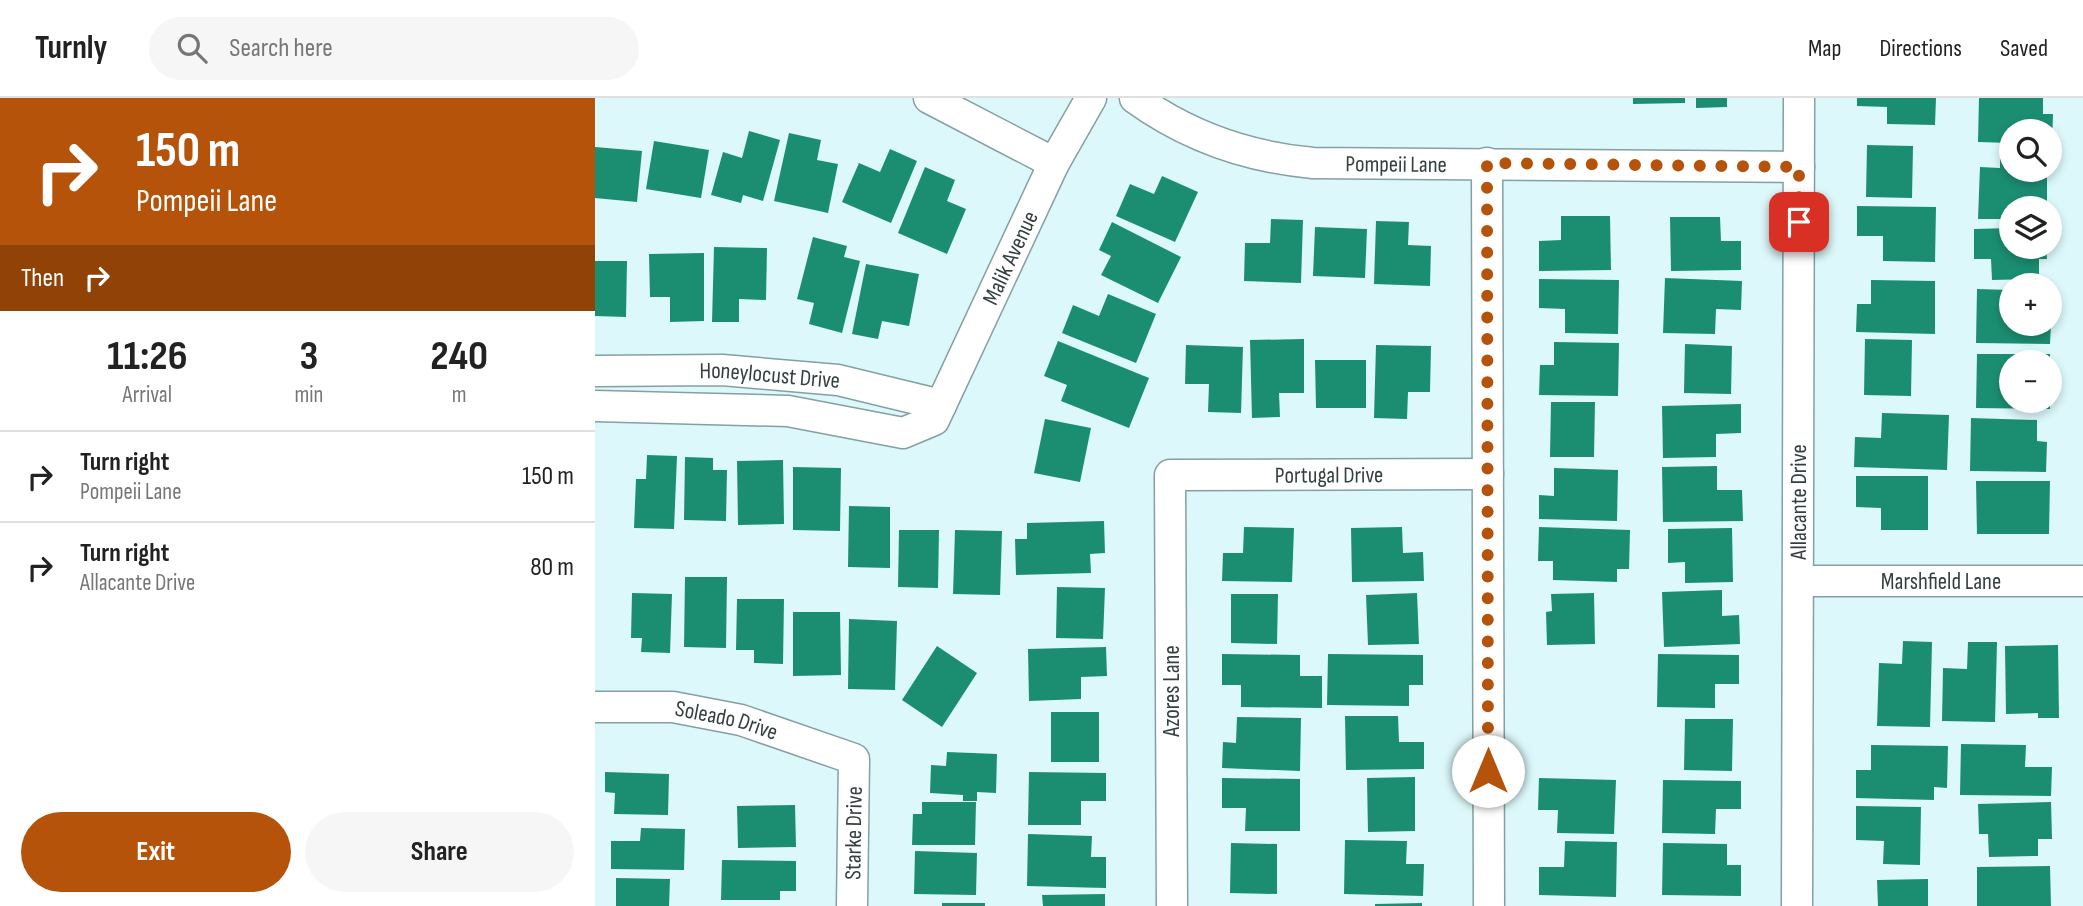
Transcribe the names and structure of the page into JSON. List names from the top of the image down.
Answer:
{
  "streets": {
    "street": [
      "Pompeii Lane",
      "Malik Avenue",
      "Honeylocust Drive",
      "Portugal Drive",
      "Allacante Drive",
      "Marshfield Lane",
      "Azores Lane",
      "Soleado Drive",
      "Starke Drive"
    ]
  },
  "crossings": [
    ["Pompeii Lane", "Allacante Drive"],
    ["Malik Avenue", "Honeylocust Drive"],
    ["Portugal Drive", "Azores Lane"],
    ["Allacante Drive", "Marshfield Lane"],
    ["Soleado Drive", "Starke Drive"]
  ],
  "page": {
    "header": "Turnly",
    "search": "Search here",
    "nav": ["Map", "Directions", "Saved"],
    "turn": ["150 m", "Pompeii Lane"],
    "map_buttons": ["+", "−"],
    "then": "Then",
    "eta": [
      "11:26",
      "Arrival",
      "3",
      "min",
      "240",
      "m"
    ],
    "list": [
      {
        "name": "Turn right",
        "note": "Pompeii Lane",
        "value": "150 m"
      },
      {
        "name": "Turn right",
        "note": "Allacante Drive",
        "value": "80 m"
      }
    ],
    "buttons": ["Exit", "Share"]
  }
}
